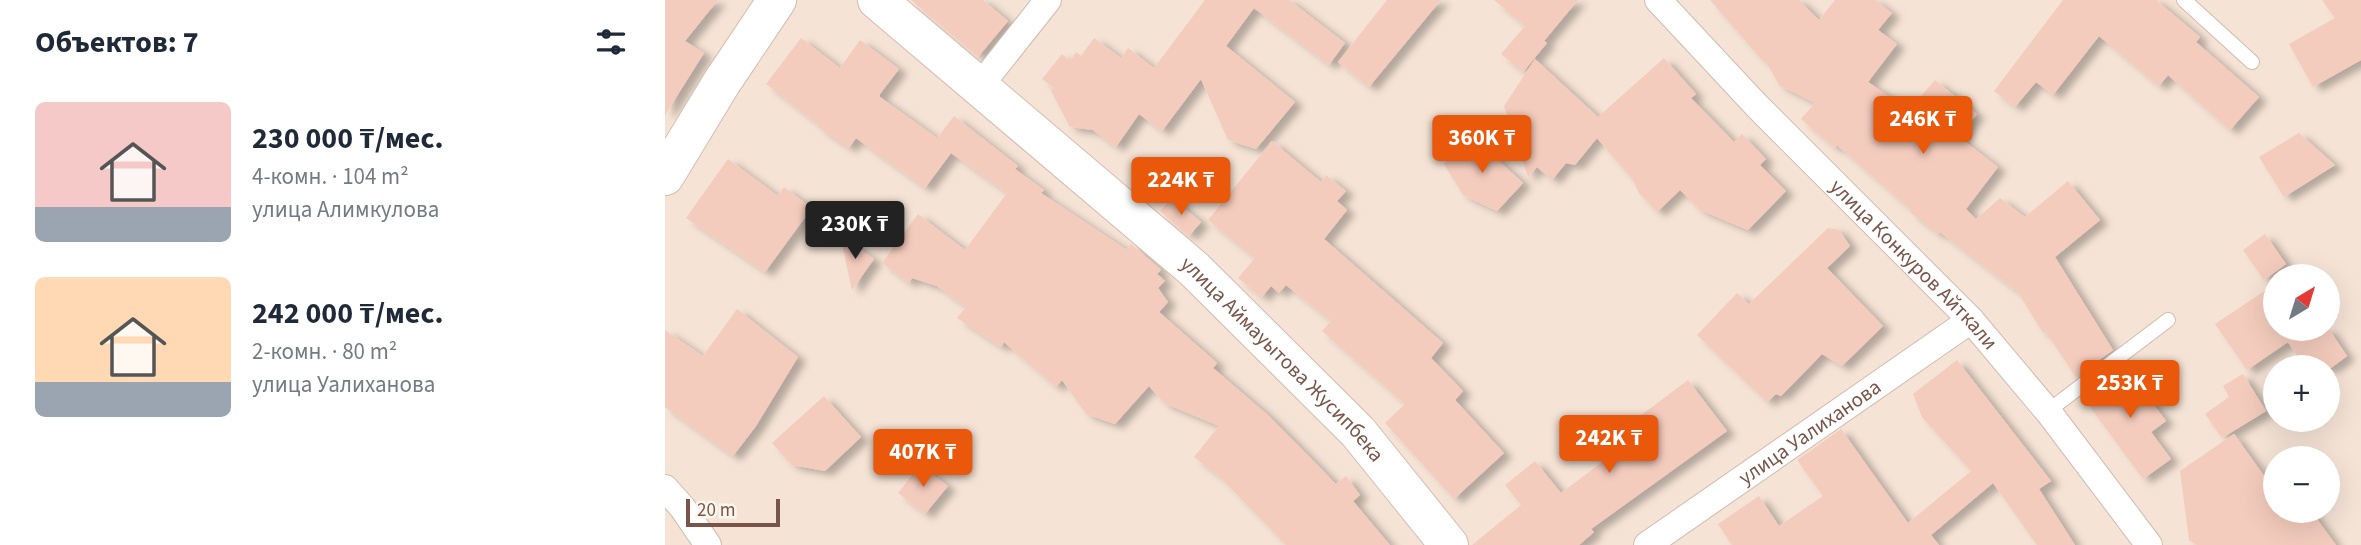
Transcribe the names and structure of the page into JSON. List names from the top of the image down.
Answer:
{
  "streets": {
    "street": ["улица Конкуров Айткали", "улица Аймауытова Жусипбека", "улица Уалиханова"]
  },
  "crossings": [
    ["улица Конкуров Айткали", "улица Уалиханова"]
  ],
  "scale_bar": "20 m",
  "north": "top right",
  "page": {
    "heading": "Объектов: 7",
    "list": [
      {
        "name": "230 000 ₸/мес.",
        "note": "4-комн. · 104 m² · улица Алимкулова"
      },
      {
        "name": "242 000 ₸/мес.",
        "note": "2-комн. · 80 m² · улица Уалиханова"
      }
    ],
    "price": [
      "246K ₸",
      "360K ₸",
      "224K ₸",
      "230K ₸",
      "253K ₸",
      "242K ₸",
      "407K ₸"
    ],
    "map_buttons": ["+", "−"],
    "scale": "20 m"
  }
}
